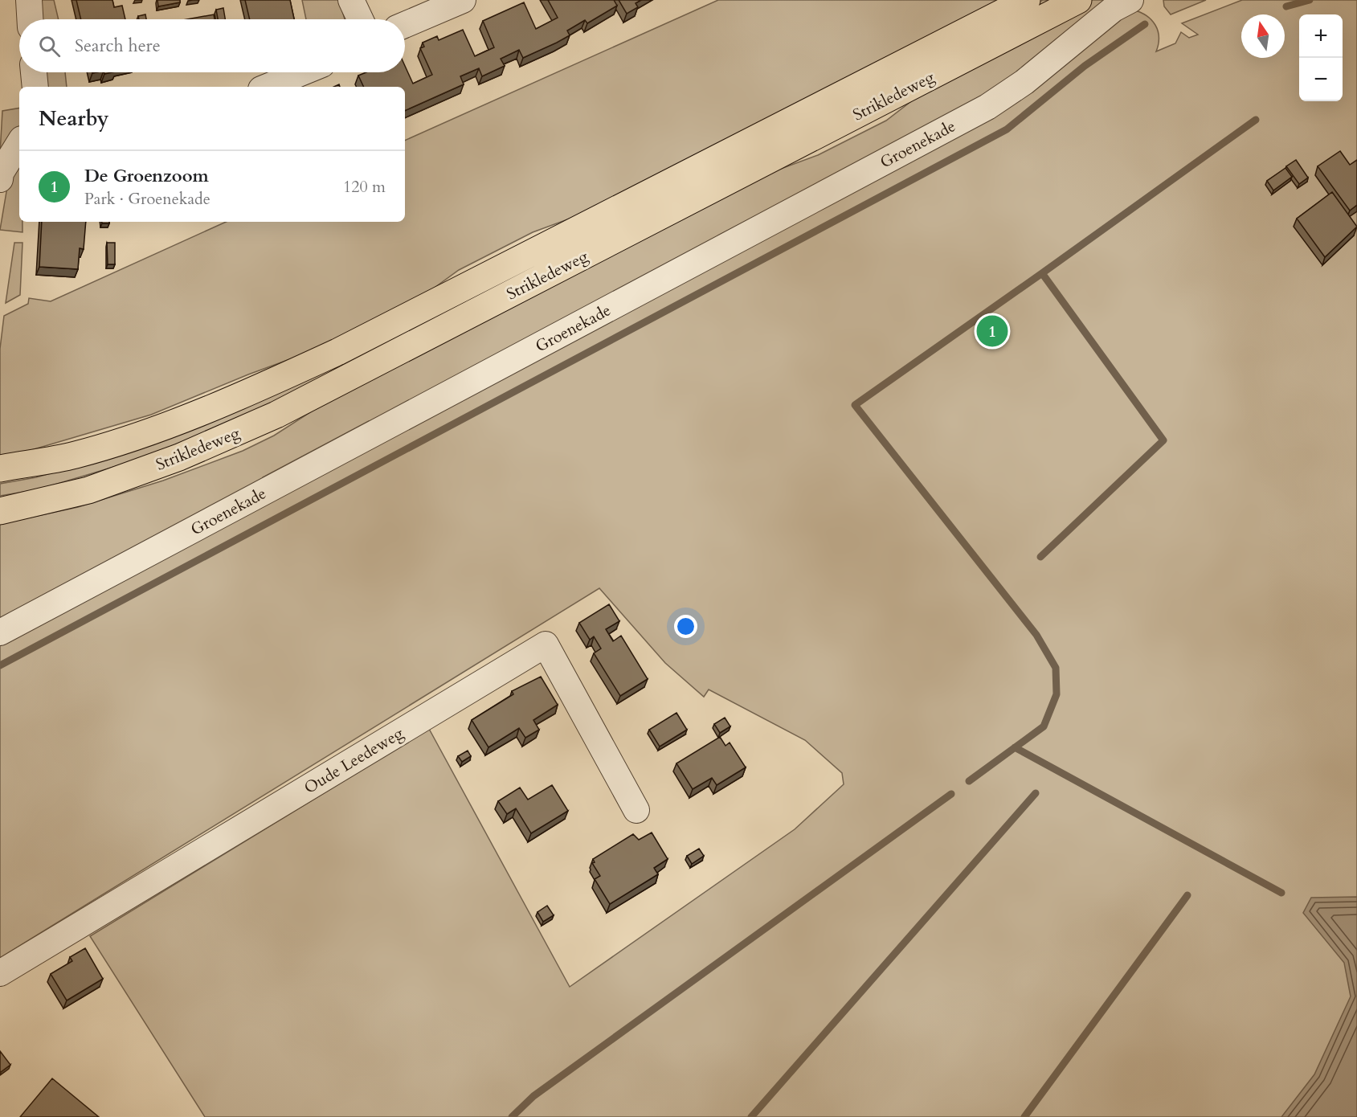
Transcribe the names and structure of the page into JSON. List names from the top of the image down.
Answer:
{
  "streets": {
    "main road": ["Strikledeweg"],
    "street": ["Groenekade", "Oude Leedeweg"]
  },
  "north": "top",
  "page": {
    "map_buttons": ["+", "−"],
    "search": "Search here",
    "heading": "Nearby",
    "list": [
      {
        "mark": "1",
        "name": "De Groenzoom",
        "note": "Park · Groenekade",
        "value": "120 m"
      }
    ],
    "pins": "1"
  }
}
